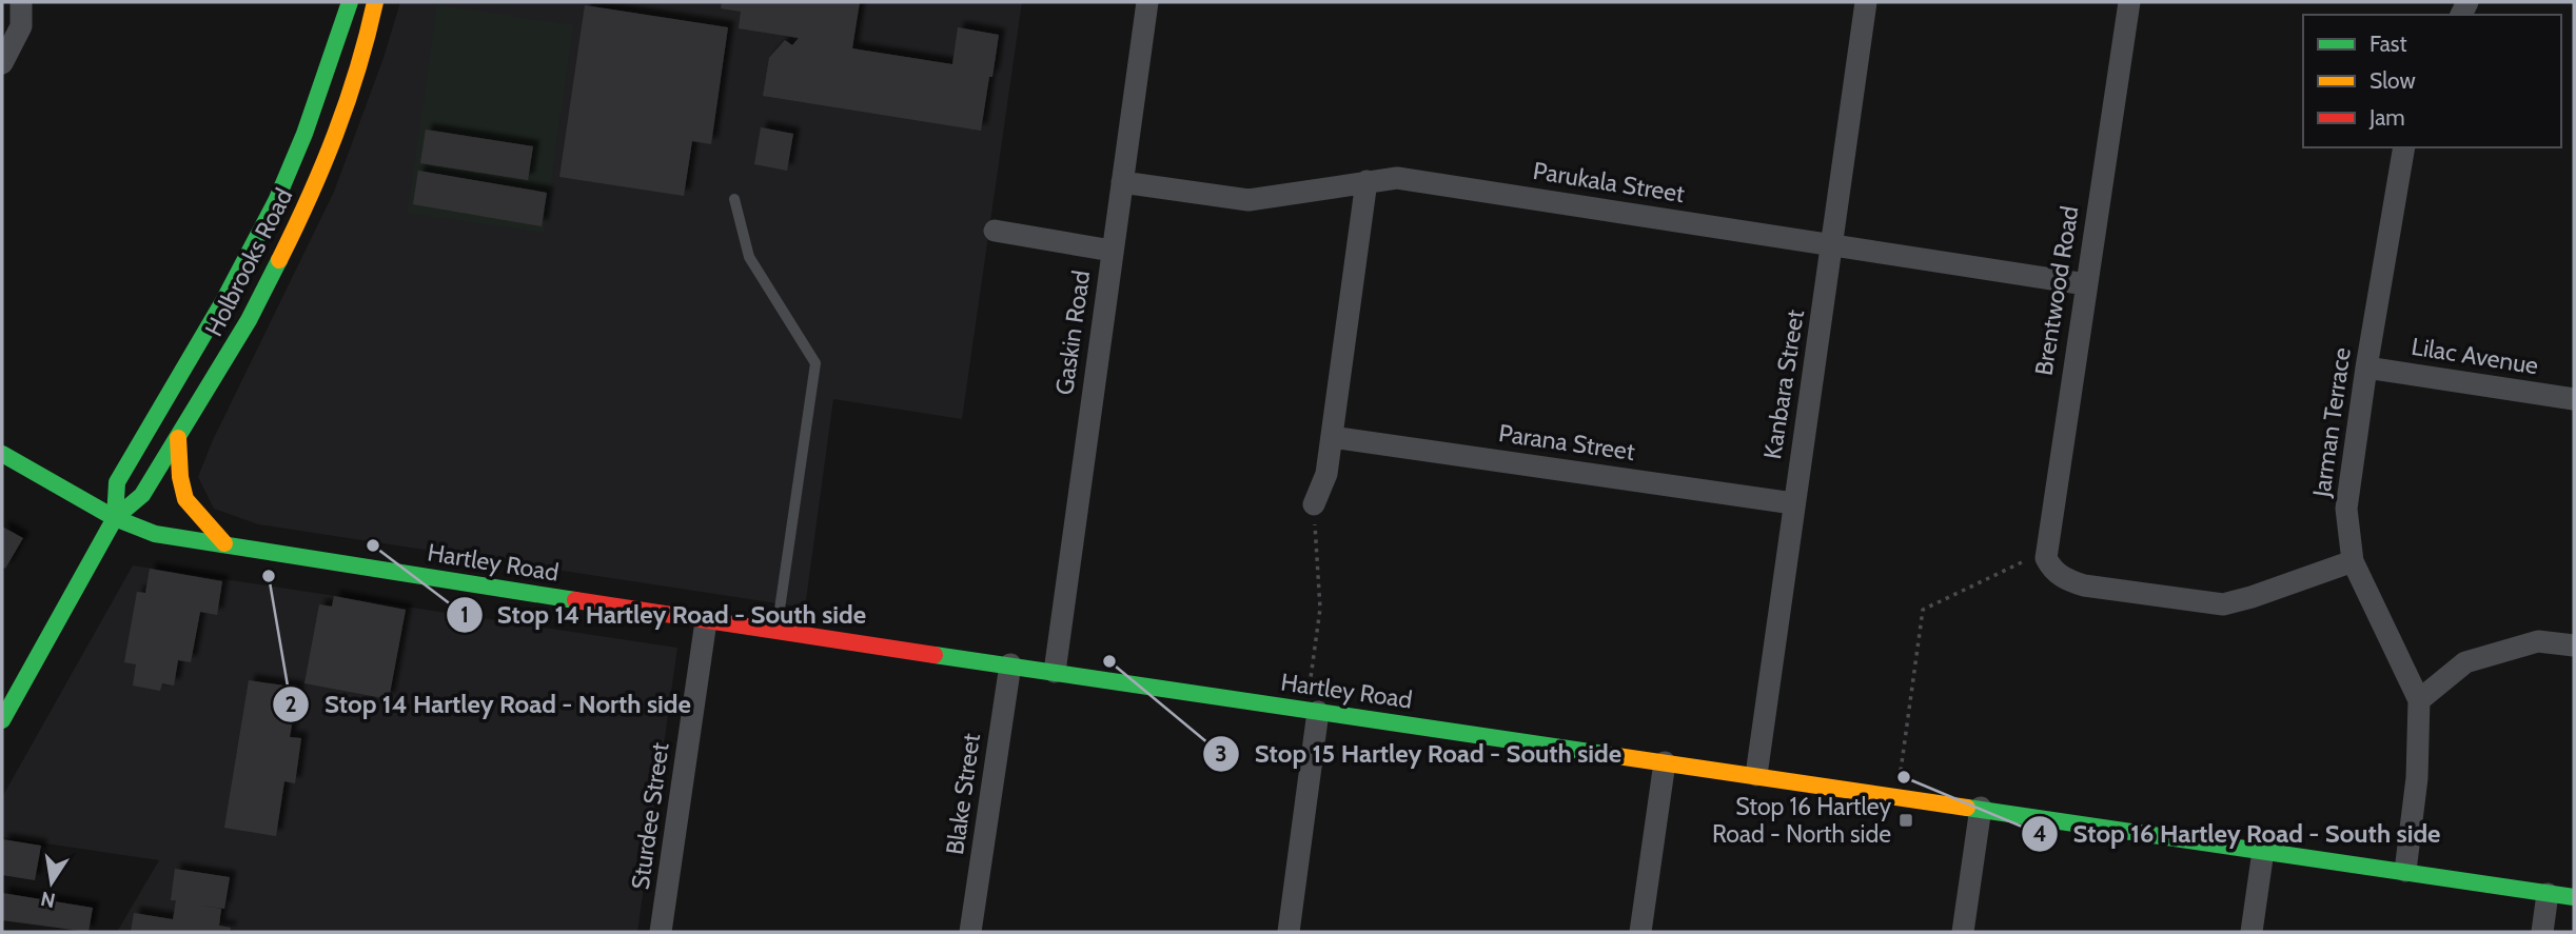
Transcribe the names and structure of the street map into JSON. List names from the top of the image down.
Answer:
{
  "streets": {
    "street": [
      "Parukala Street",
      "Holbrooks Road",
      "Brentwood Road",
      "Gaskin Road",
      "Lilac Avenue",
      "Kanbara Street",
      "Jarman Terrace",
      "Parana Street",
      "Hartley Road",
      "Blake Street",
      "Sturdee Street"
    ]
  },
  "crossings": [
    ["Parukala Street", "Brentwood Road"],
    ["Parukala Street", "Gaskin Road"],
    ["Parukala Street", "Kanbara Street"],
    ["Holbrooks Road", "Hartley Road"],
    ["Brentwood Road", "Jarman Terrace"],
    ["Gaskin Road", "Hartley Road"],
    ["Lilac Avenue", "Jarman Terrace"],
    ["Kanbara Street", "Parana Street"],
    ["Kanbara Street", "Hartley Road"],
    ["Jarman Terrace", "Hartley Road"],
    ["Hartley Road", "Blake Street"],
    ["Hartley Road", "Sturdee Street"]
  ],
  "places": {
    "other": [
      "Stop 14 Hartley Road - South side",
      "Stop 14 Hartley Road - North side",
      "Stop 15 Hartley Road - South side",
      "Stop 16 Hartley Road - South side"
    ],
    "transit": ["Stop 16 Hartley Road - North side"]
  },
  "legend": ["Fast", "Slow", "Jam"],
  "north": "bottom"
}
